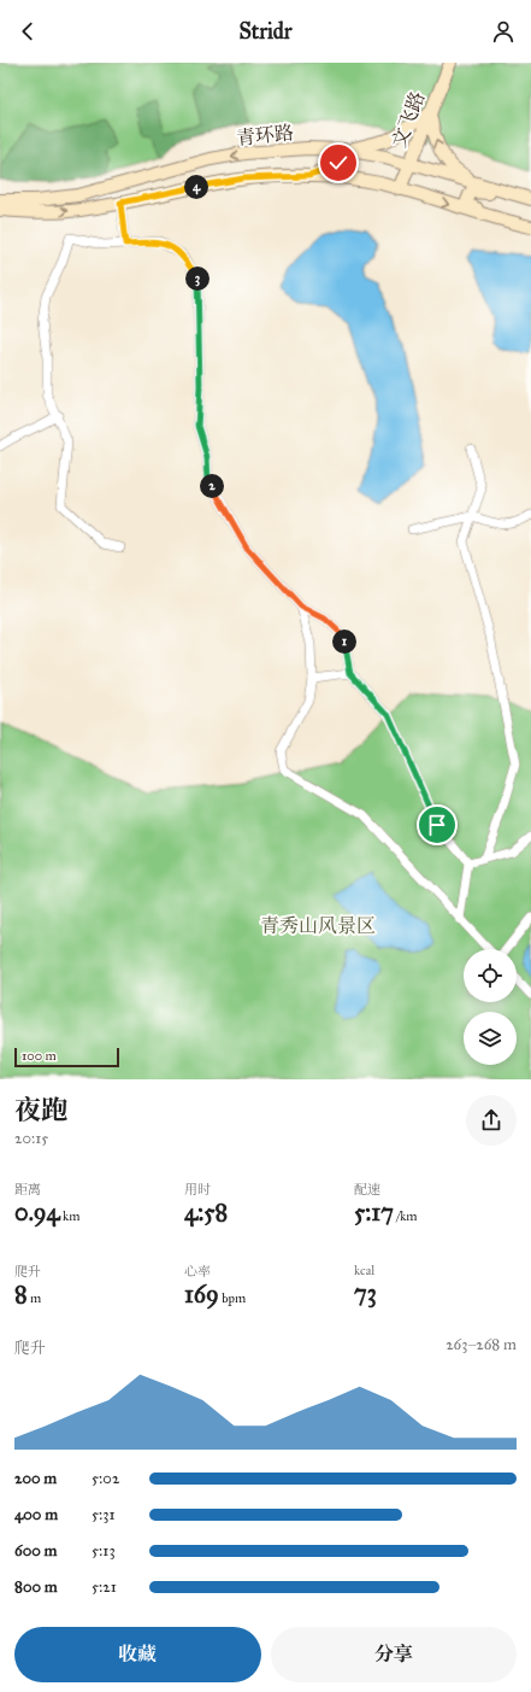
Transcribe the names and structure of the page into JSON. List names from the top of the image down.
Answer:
{
  "streets": {
    "main road": ["文飞路", "青环路"]
  },
  "crossings": [
    ["文飞路", "青环路"]
  ],
  "parks": ["青秀山风景区"],
  "scale_bar": "100 m",
  "page": {
    "header": "Stridr",
    "pins": [
      "4",
      "3",
      "2",
      "1"
    ],
    "scale": "100 m",
    "heading": ["夜跑", "20:15"],
    "stats": [
      ["距离", "0.94 km"],
      ["用时", "4:58"],
      ["配速", "5:17 /km"],
      ["爬升", "8 m"],
      ["心率", "169 bpm"],
      ["kcal", "73"]
    ],
    "chart": ["爬升", "263–268 m"],
    "list": [
      {
        "name": "200 m",
        "note": "5:02"
      },
      {
        "name": "400 m",
        "note": "5:31"
      },
      {
        "name": "600 m",
        "note": "5:13"
      },
      {
        "name": "800 m",
        "note": "5:21"
      }
    ],
    "buttons": ["收藏", "分享"]
  }
}
